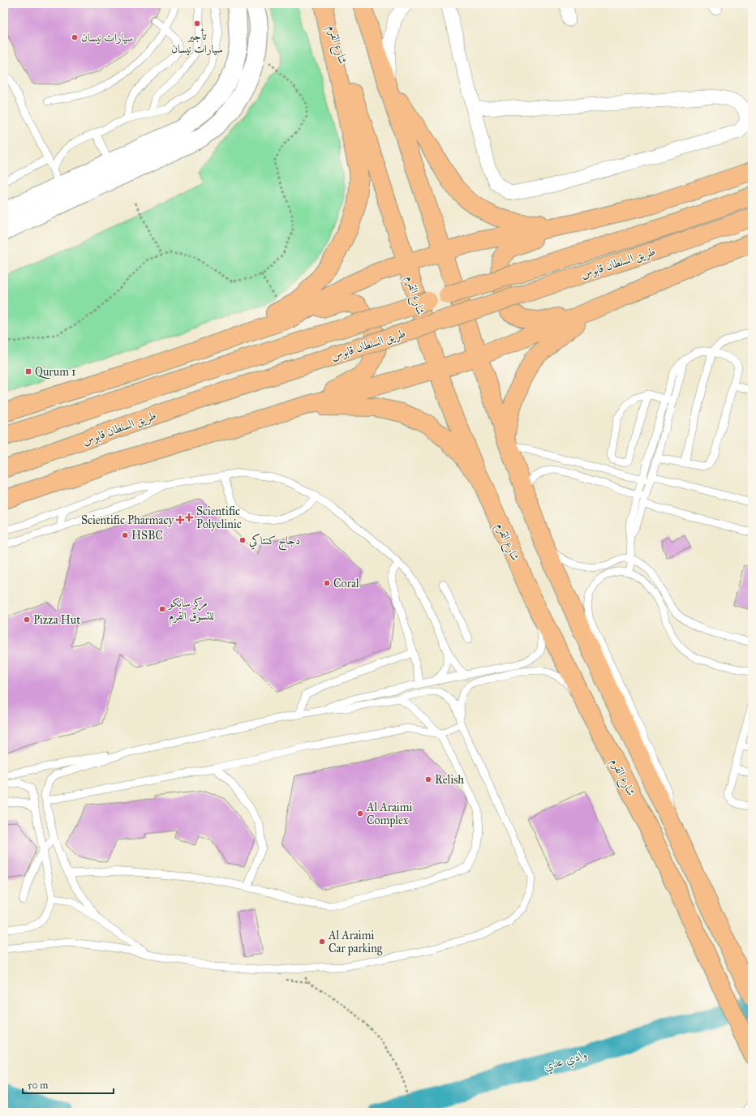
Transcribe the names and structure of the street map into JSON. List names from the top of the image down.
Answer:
{
  "streets": {
    "main road": ["شارع القرم", "طريق السلطان قابوس"]
  },
  "water": ["وادي عدي"],
  "places": {
    "other": [
      "تأجير سيارات نيسان",
      "سيارات نيسان",
      "HSBC",
      "دجاج كنتاكي",
      "Coral",
      "مركز سابكو للتسوق القرم",
      "Pizza Hut",
      "Relish",
      "Al Araimi Complex",
      "Al Araimi Car parking"
    ],
    "transit": ["Qurum 1"],
    "health": ["Scientific Polyclinic", "Scientific Pharmacy"]
  },
  "scale_bar": "50 m"
}
